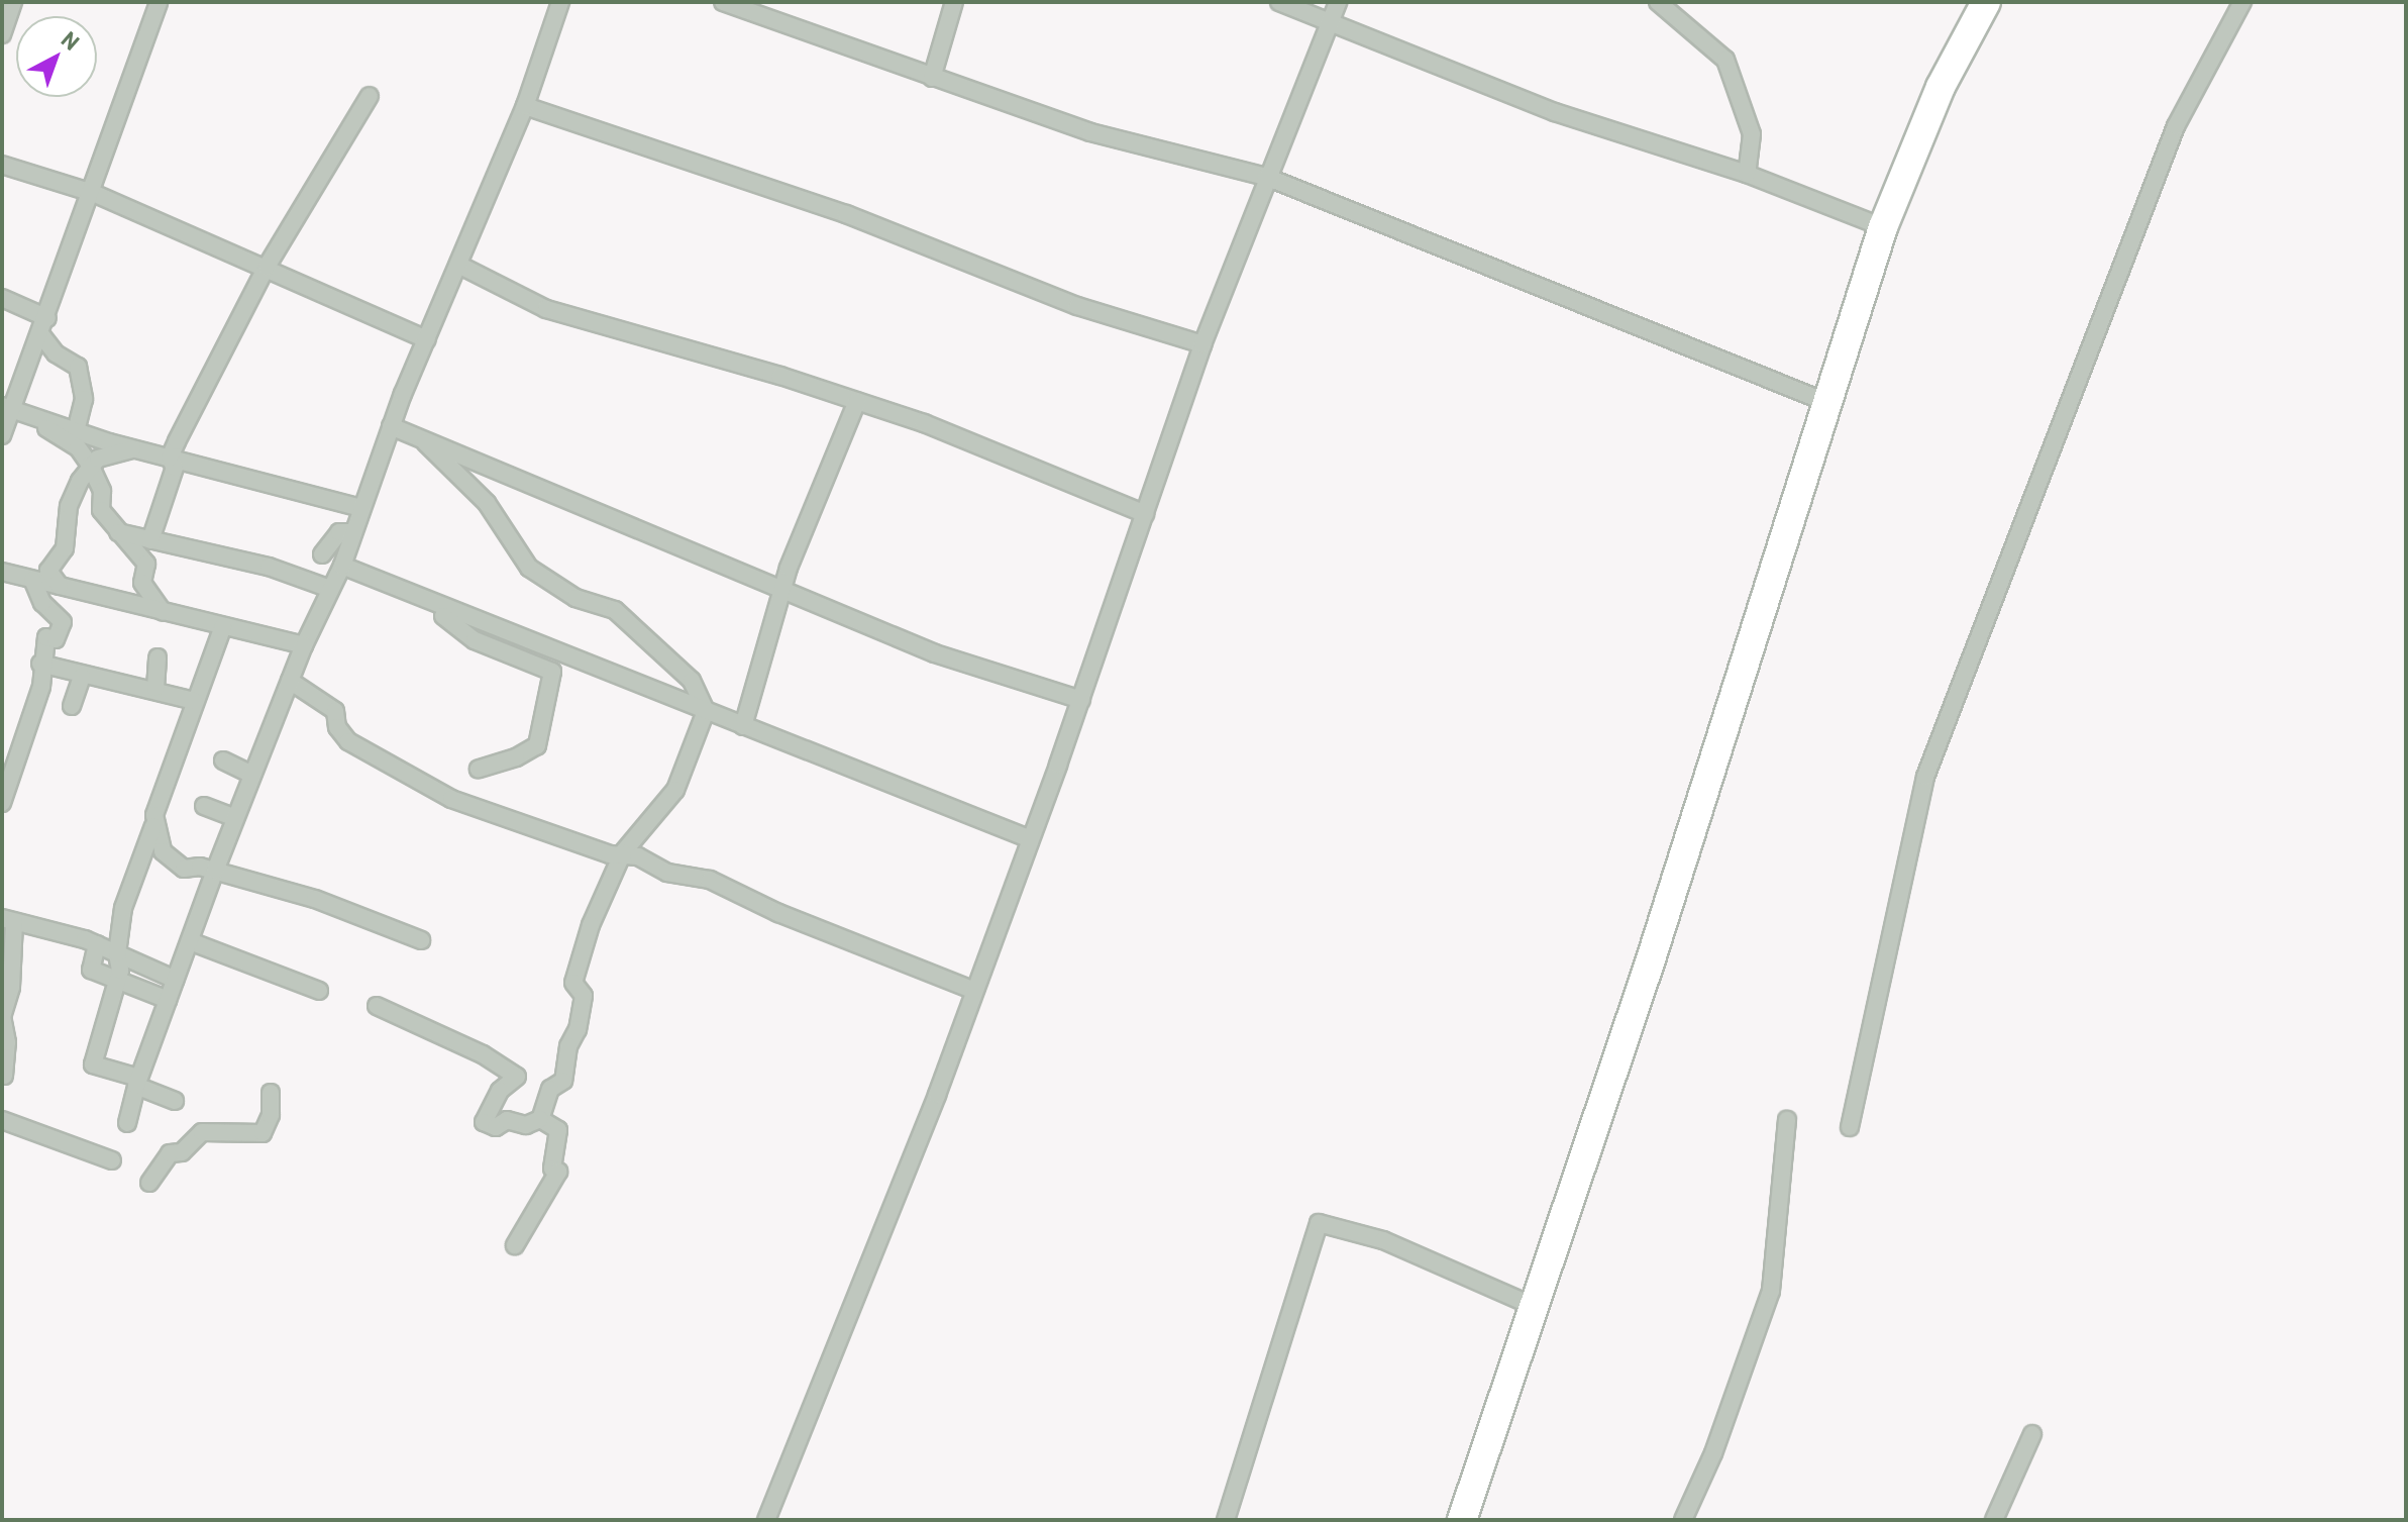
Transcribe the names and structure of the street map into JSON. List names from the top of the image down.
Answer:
{
  "north": "top right"
}
